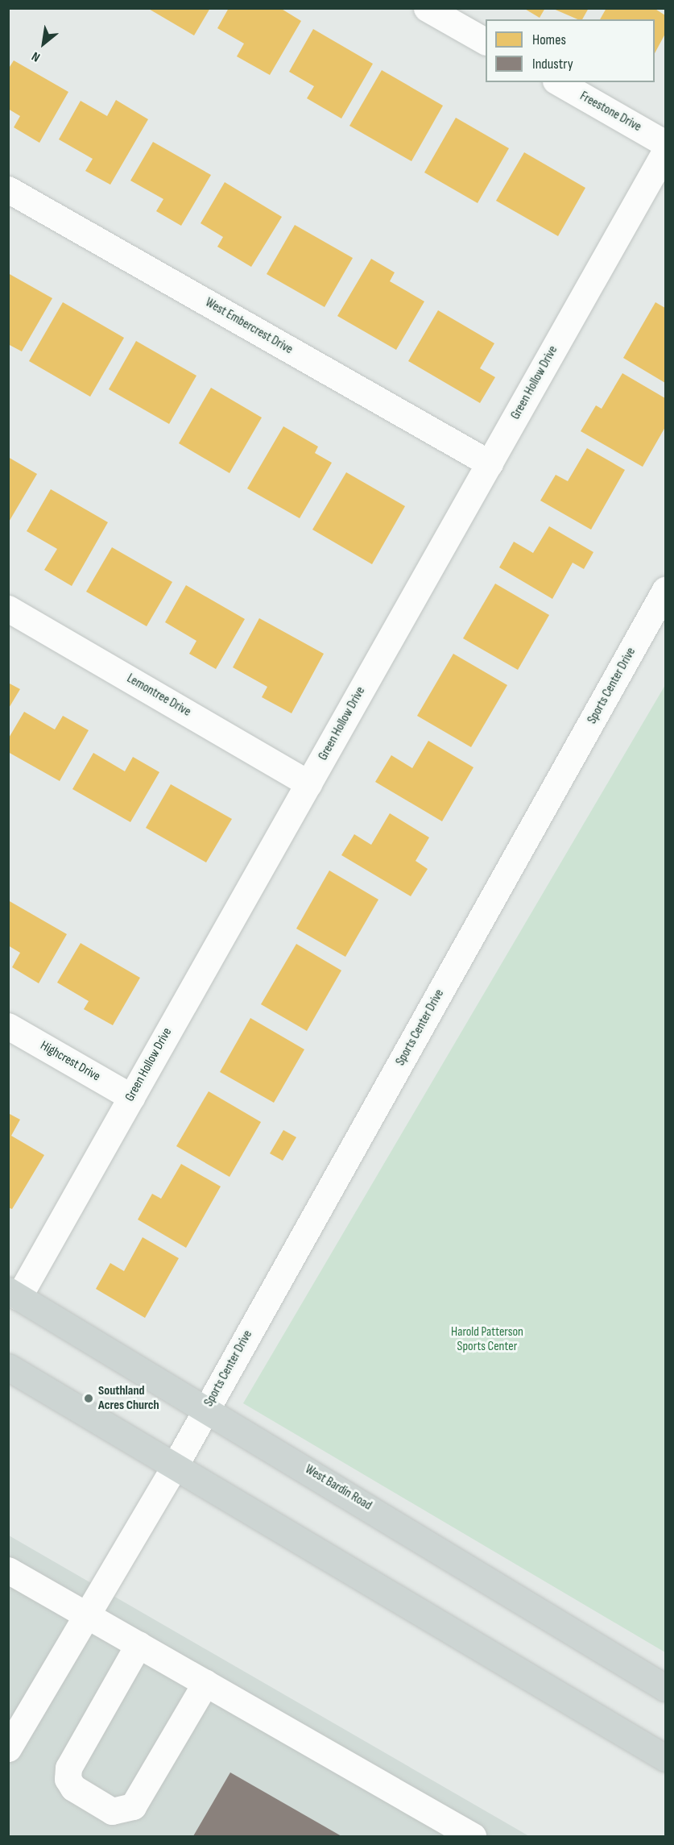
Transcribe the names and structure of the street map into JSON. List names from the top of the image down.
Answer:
{
  "streets": {
    "main road": ["West Bardin Road"],
    "street": [
      "Freestone Drive",
      "West Embercrest Drive",
      "Green Hollow Drive",
      "Sports Center Drive",
      "Lemontree Drive",
      "Highcrest Drive"
    ]
  },
  "crossings": [
    ["West Embercrest Drive", "Green Hollow Drive"],
    ["Green Hollow Drive", "Lemontree Drive"],
    ["Green Hollow Drive", "Highcrest Drive"],
    ["Green Hollow Drive", "West Bardin Road"],
    ["Sports Center Drive", "West Bardin Road"]
  ],
  "parks": ["Harold Patterson Sports Center"],
  "places": ["Southland Acres Church"],
  "legend": ["Homes", "Industry"],
  "north": "bottom left"
}
